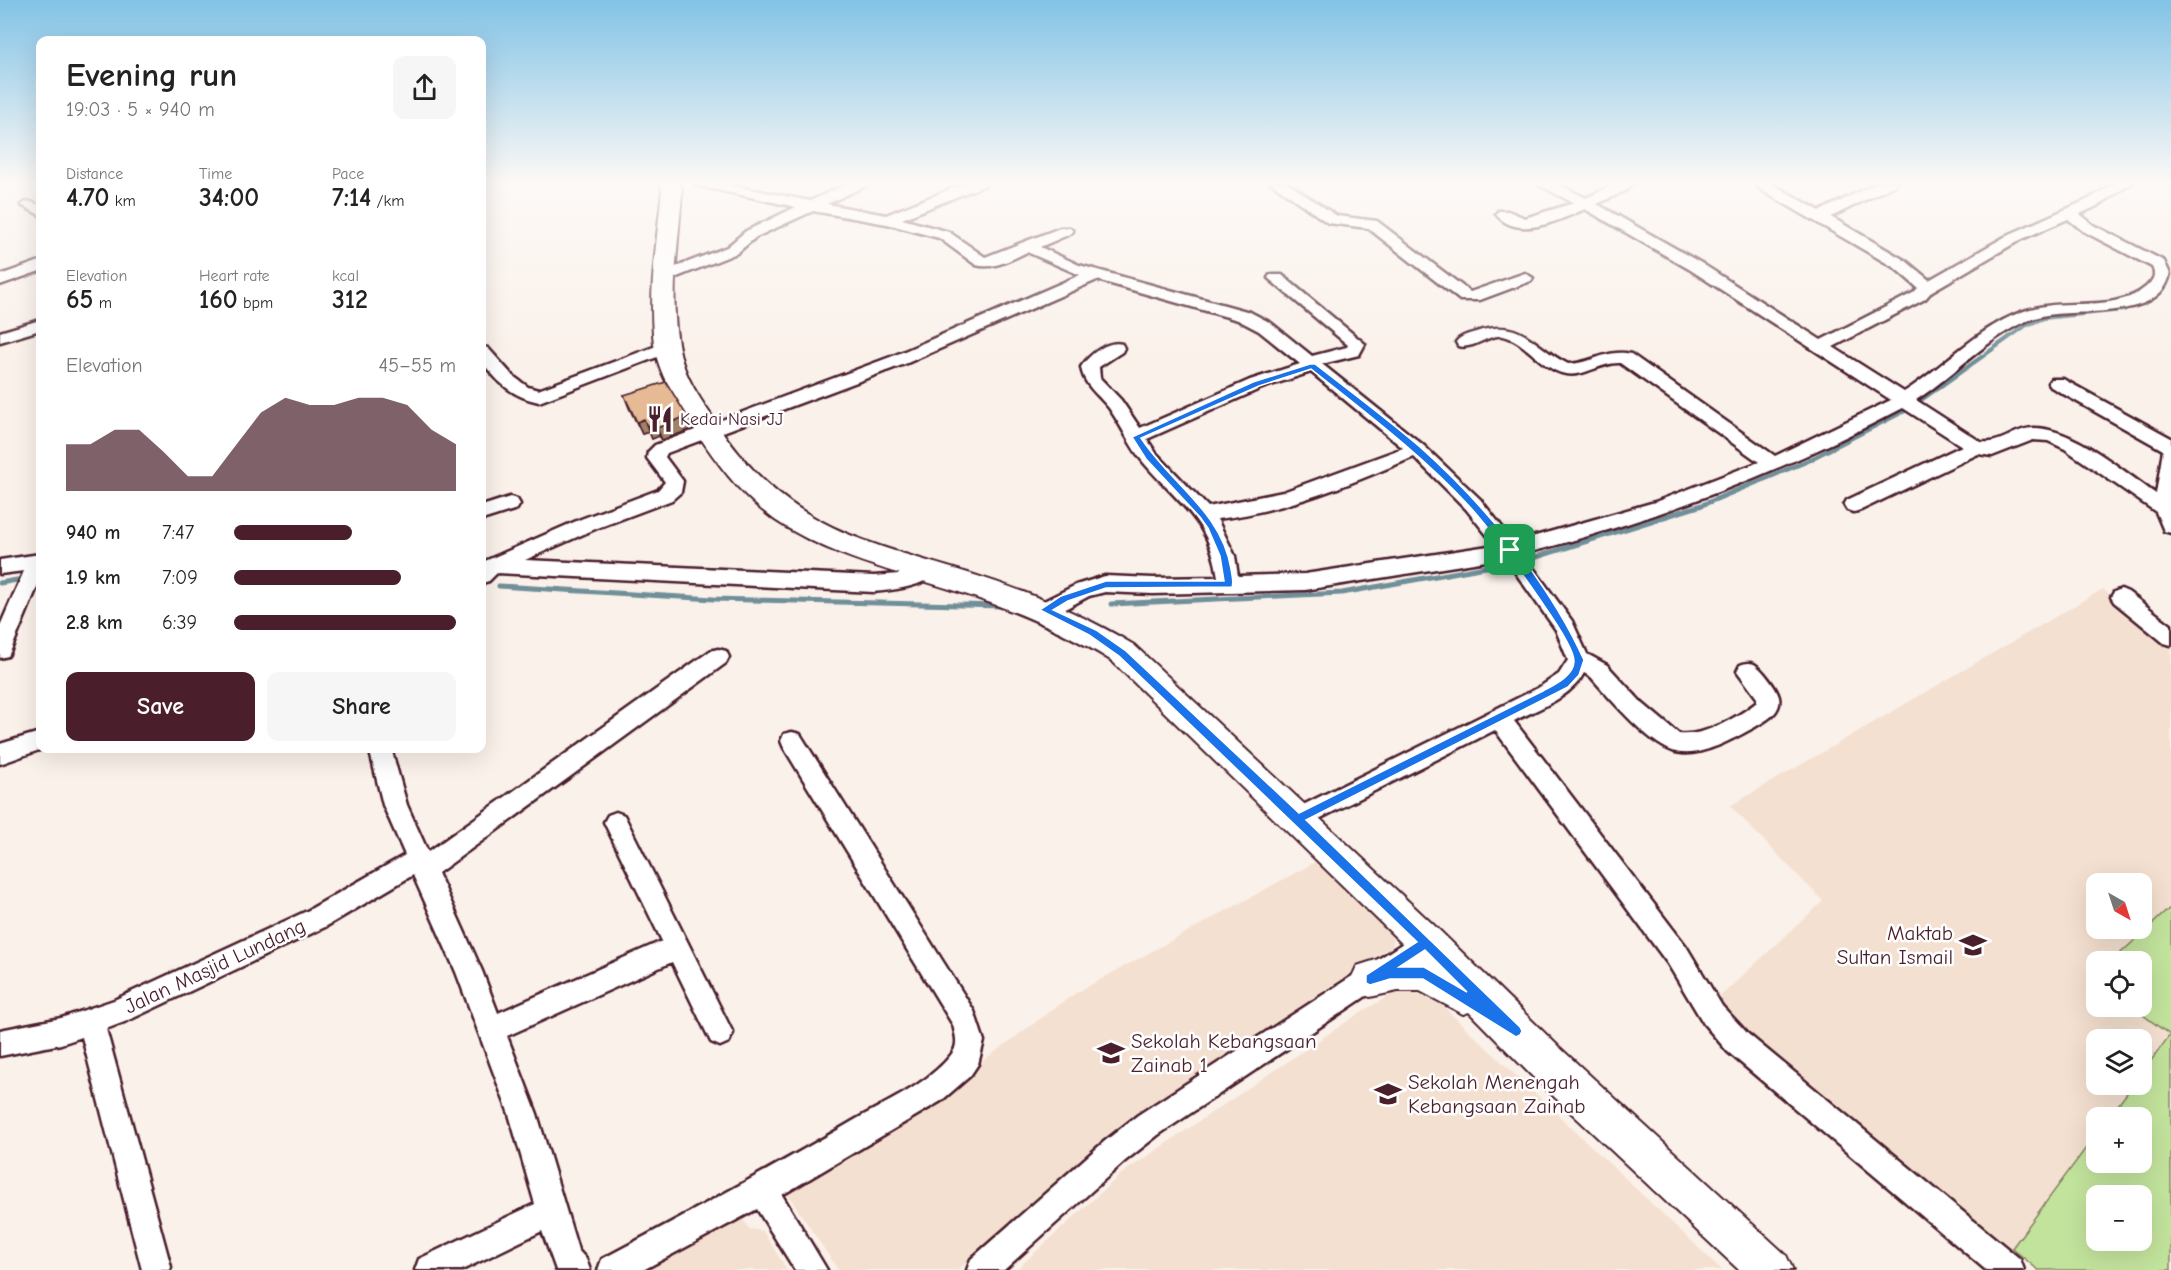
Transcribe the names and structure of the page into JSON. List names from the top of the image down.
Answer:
{
  "streets": {
    "street": ["Jalan Masjid Lundang"]
  },
  "places": {
    "restaurant": ["Kedai Nasi JJ"],
    "school or university": ["Maktab Sultan Ismail", "Sekolah Kebangsaan Zainab 1", "Sekolah Menengah Kebangsaan Zainab"]
  },
  "north": "bottom right",
  "page": {
    "heading": ["Evening run", "19:03 · 5 × 940 m"],
    "stats": [
      ["Distance", "4.70 km"],
      ["Time", "34:00"],
      ["Pace", "7:14 /km"],
      ["Elevation", "65 m"],
      ["Heart rate", "160 bpm"],
      ["kcal", "312"]
    ],
    "chart": ["Elevation", "45–55 m"],
    "list": [
      {
        "name": "940 m",
        "note": "7:47"
      },
      {
        "name": "1.9 km",
        "note": "7:09"
      },
      {
        "name": "2.8 km",
        "note": "6:39"
      }
    ],
    "buttons": ["Save", "Share"],
    "map_buttons": ["+", "−"]
  }
}
